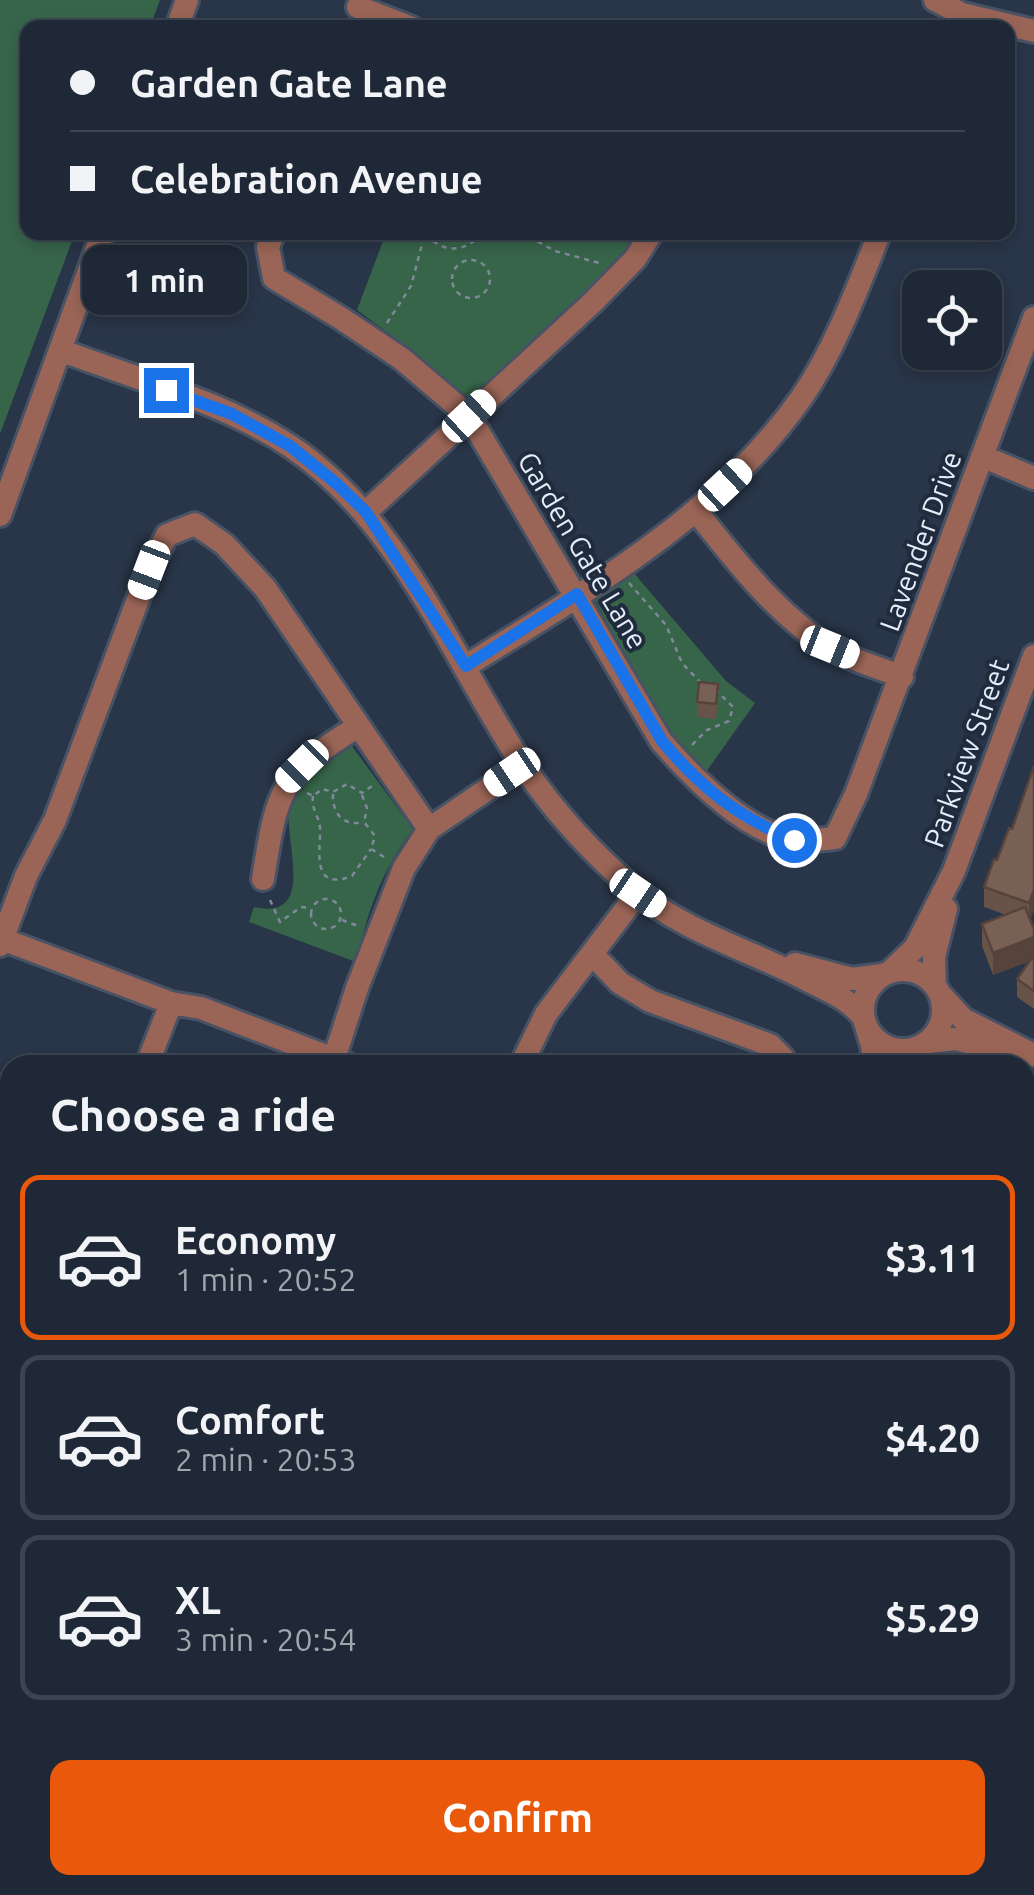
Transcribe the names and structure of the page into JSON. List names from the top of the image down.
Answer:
{
  "streets": {
    "street": ["Lavender Drive", "Garden Gate Lane", "Parkview Street"]
  },
  "crossings": [
    ["Lavender Drive", "Garden Gate Lane"]
  ],
  "page": {
    "banner": ["Garden Gate Lane", "Celebration Avenue"],
    "bubble": "1 min",
    "heading": "Choose a ride",
    "list": [
      {
        "name": "Economy",
        "note": "1 min · 20:52",
        "value": "$3.11"
      },
      {
        "name": "Comfort",
        "note": "2 min · 20:53",
        "value": "$4.20"
      },
      {
        "name": "XL",
        "note": "3 min · 20:54",
        "value": "$5.29"
      }
    ],
    "buttons": "Confirm"
  }
}
